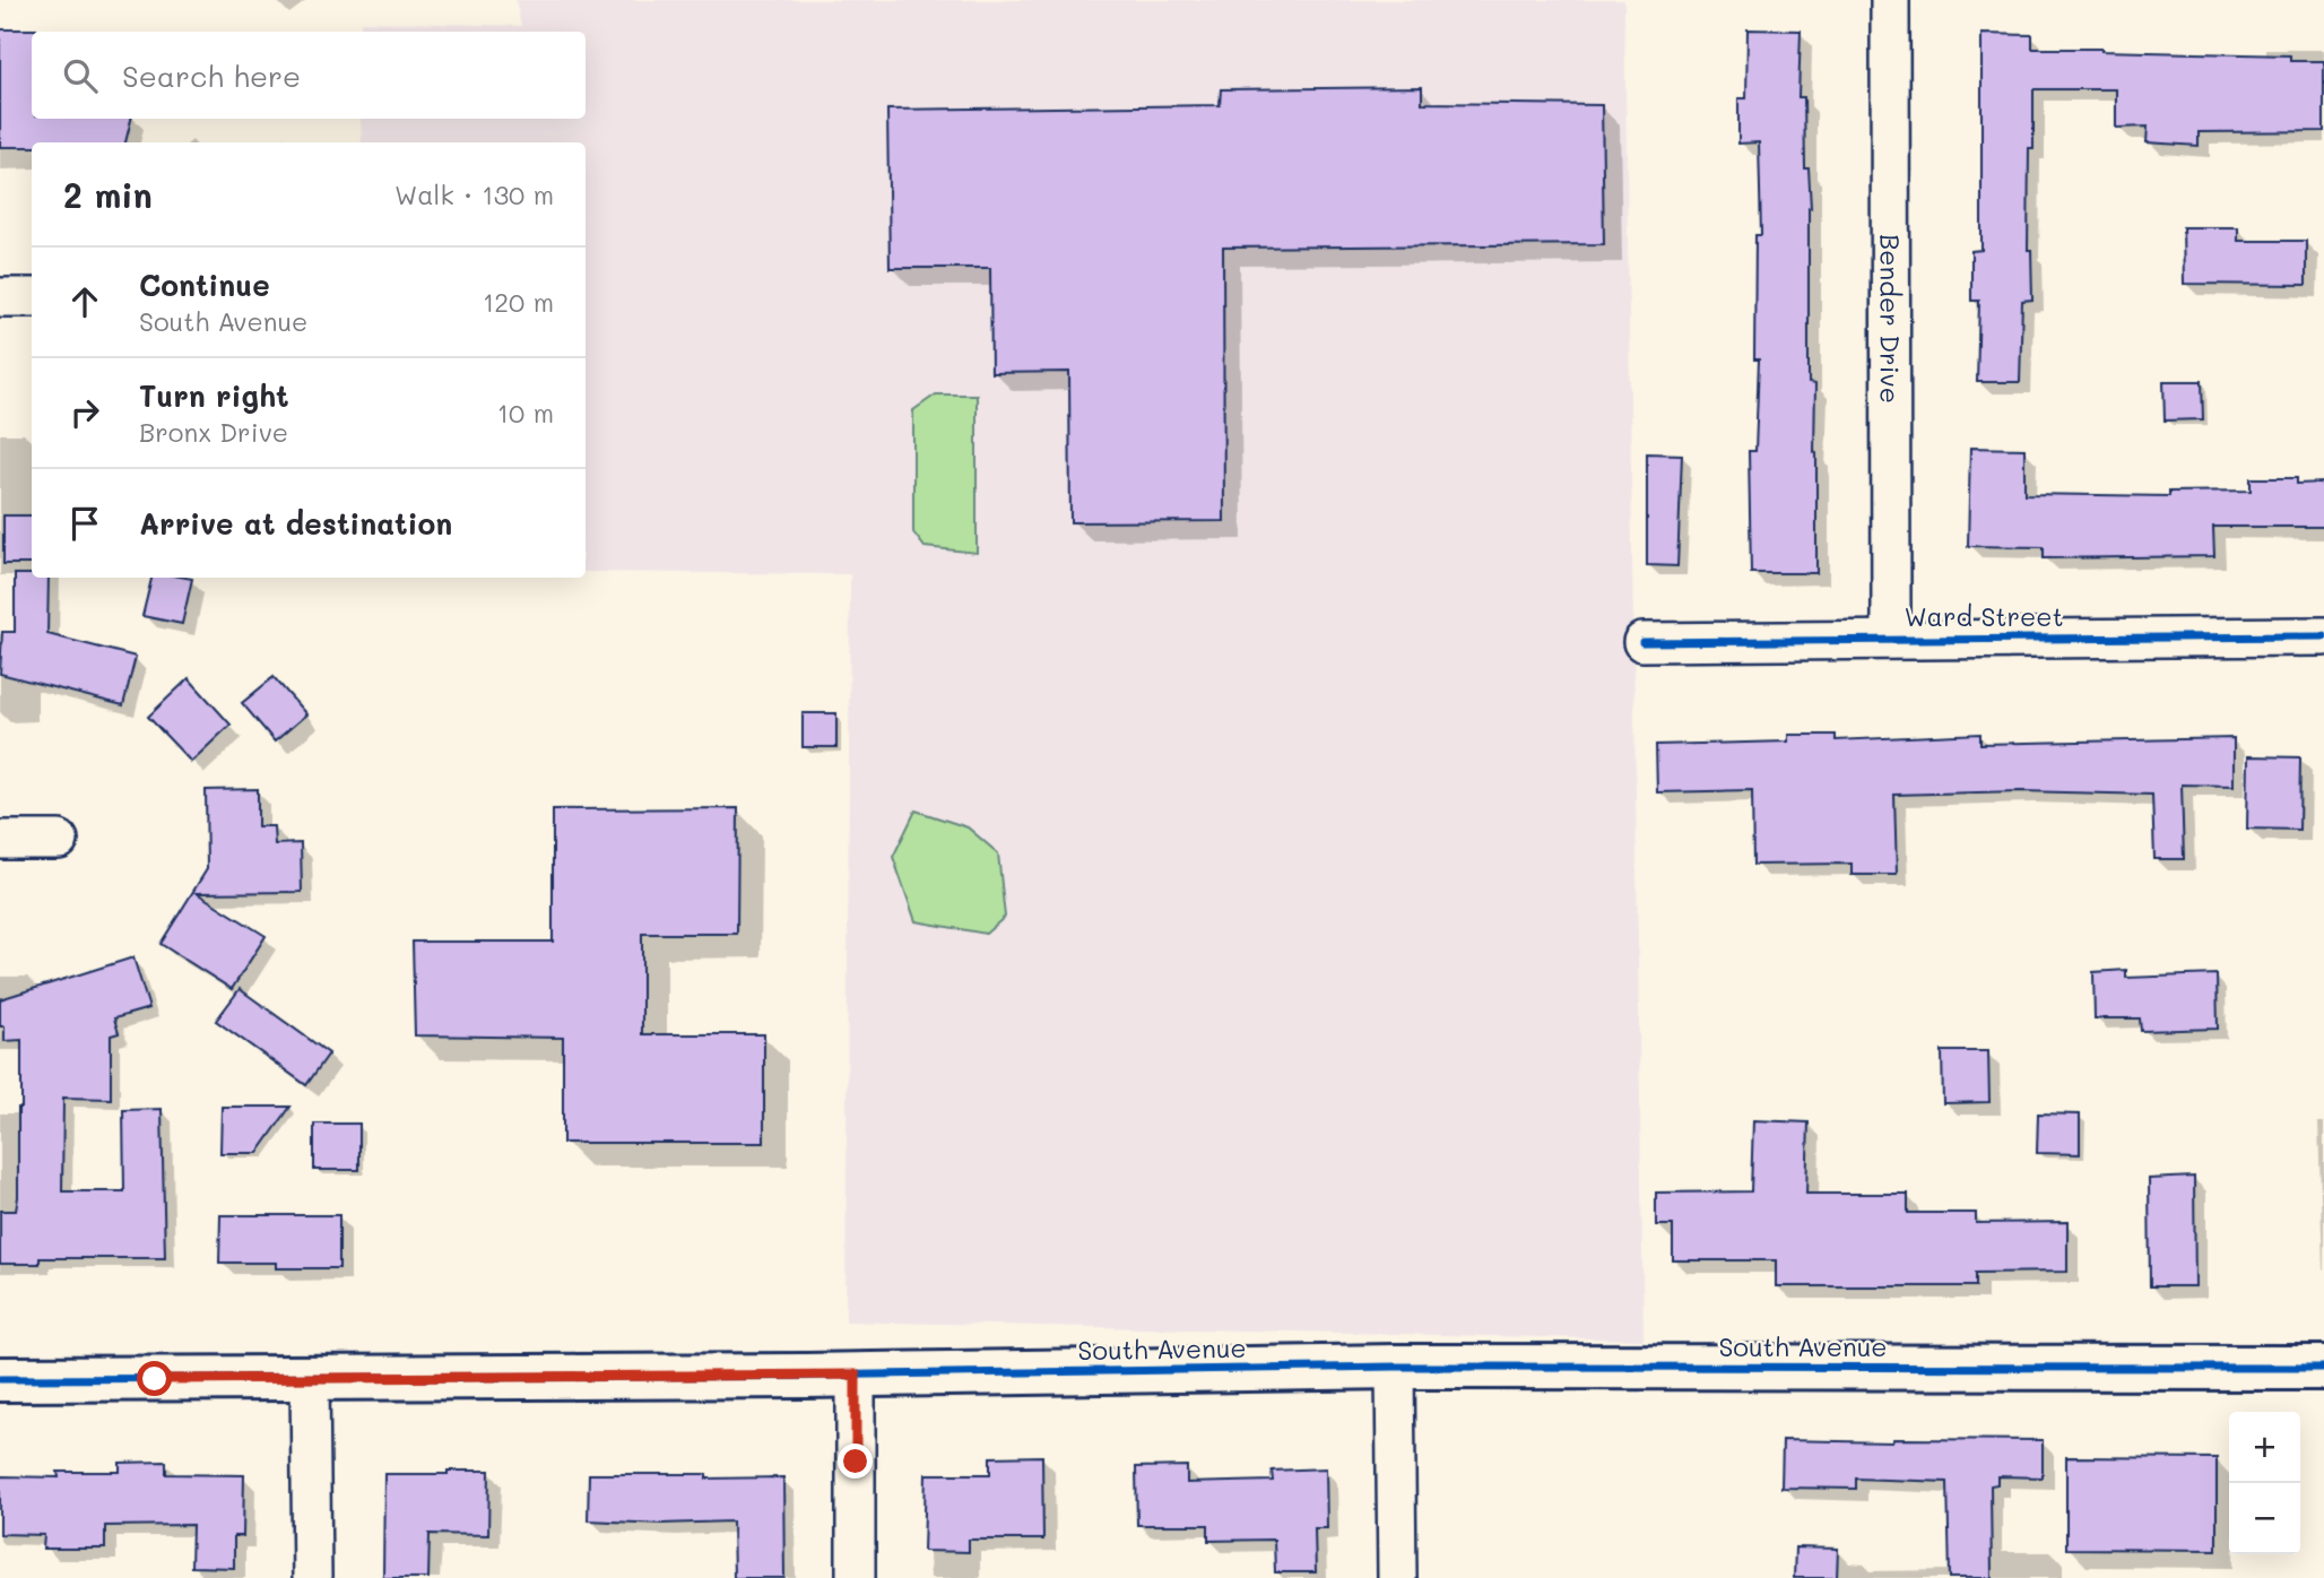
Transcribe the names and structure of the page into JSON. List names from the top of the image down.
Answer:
{
  "streets": {
    "street": ["Bender Drive", "Ward Street", "South Avenue"]
  },
  "crossings": [
    ["Bender Drive", "Ward Street"]
  ],
  "page": {
    "search": "Search here",
    "heading": ["2 min", "Walk · 130 m"],
    "list": [
      ["Continue", "South Avenue", "120 m"],
      ["Turn right", "Bronx Drive", "10 m"],
      "Arrive at destination"
    ],
    "map_buttons": ["+", "−"]
  }
}
